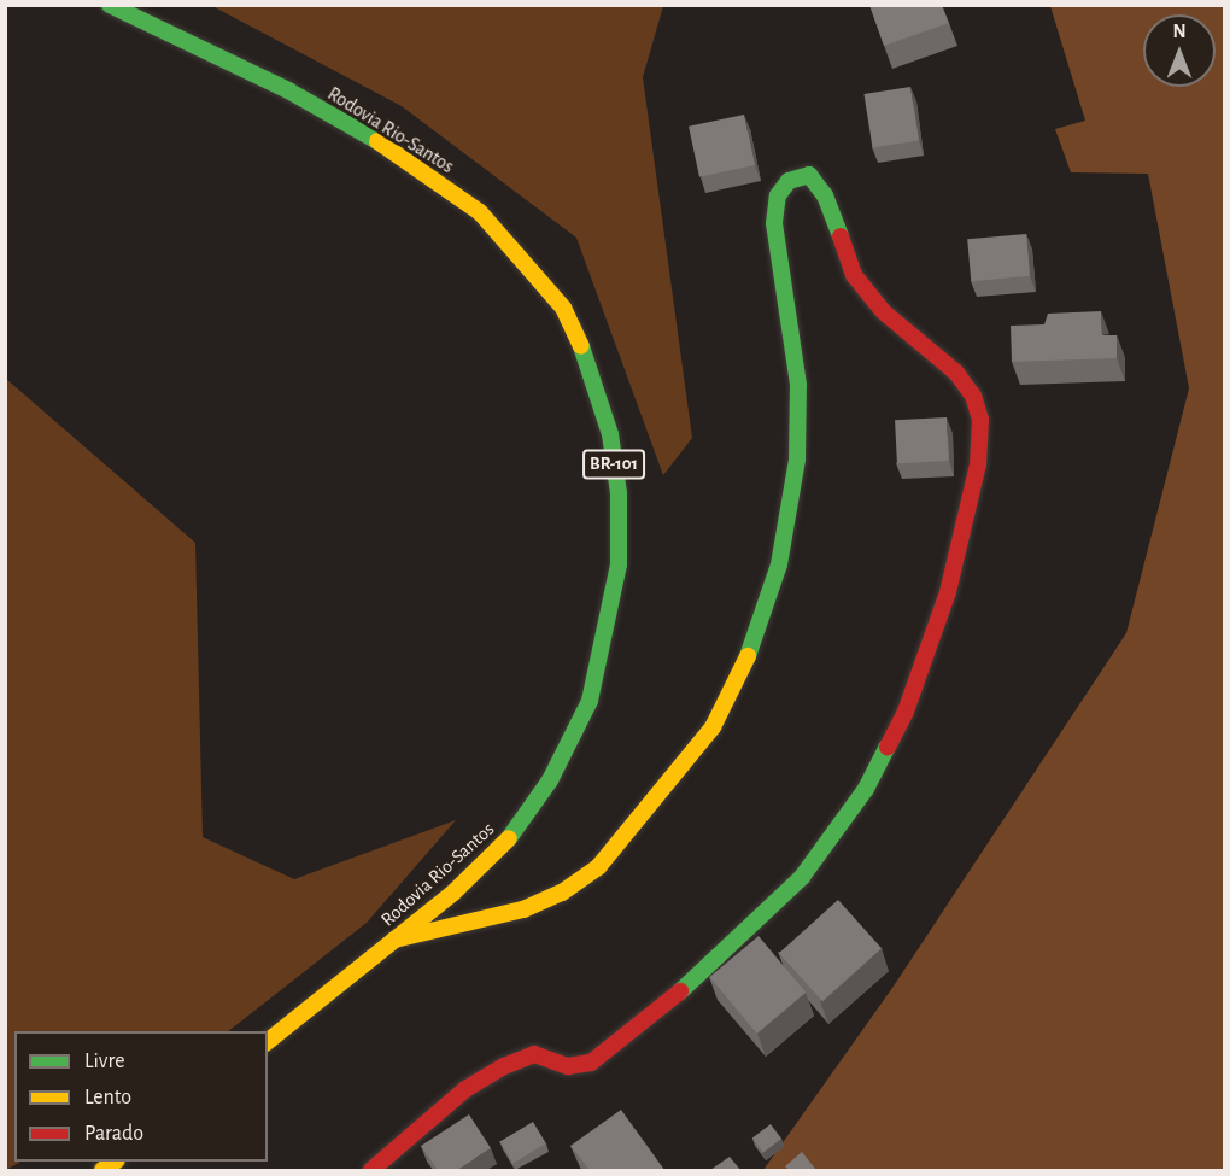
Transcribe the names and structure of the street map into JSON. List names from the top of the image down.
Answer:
{
  "streets": {
    "main road": ["Rodovia Rio-Santos", "BR-101"]
  },
  "legend": ["Livre", "Lento", "Parado"],
  "north": "top"
}
